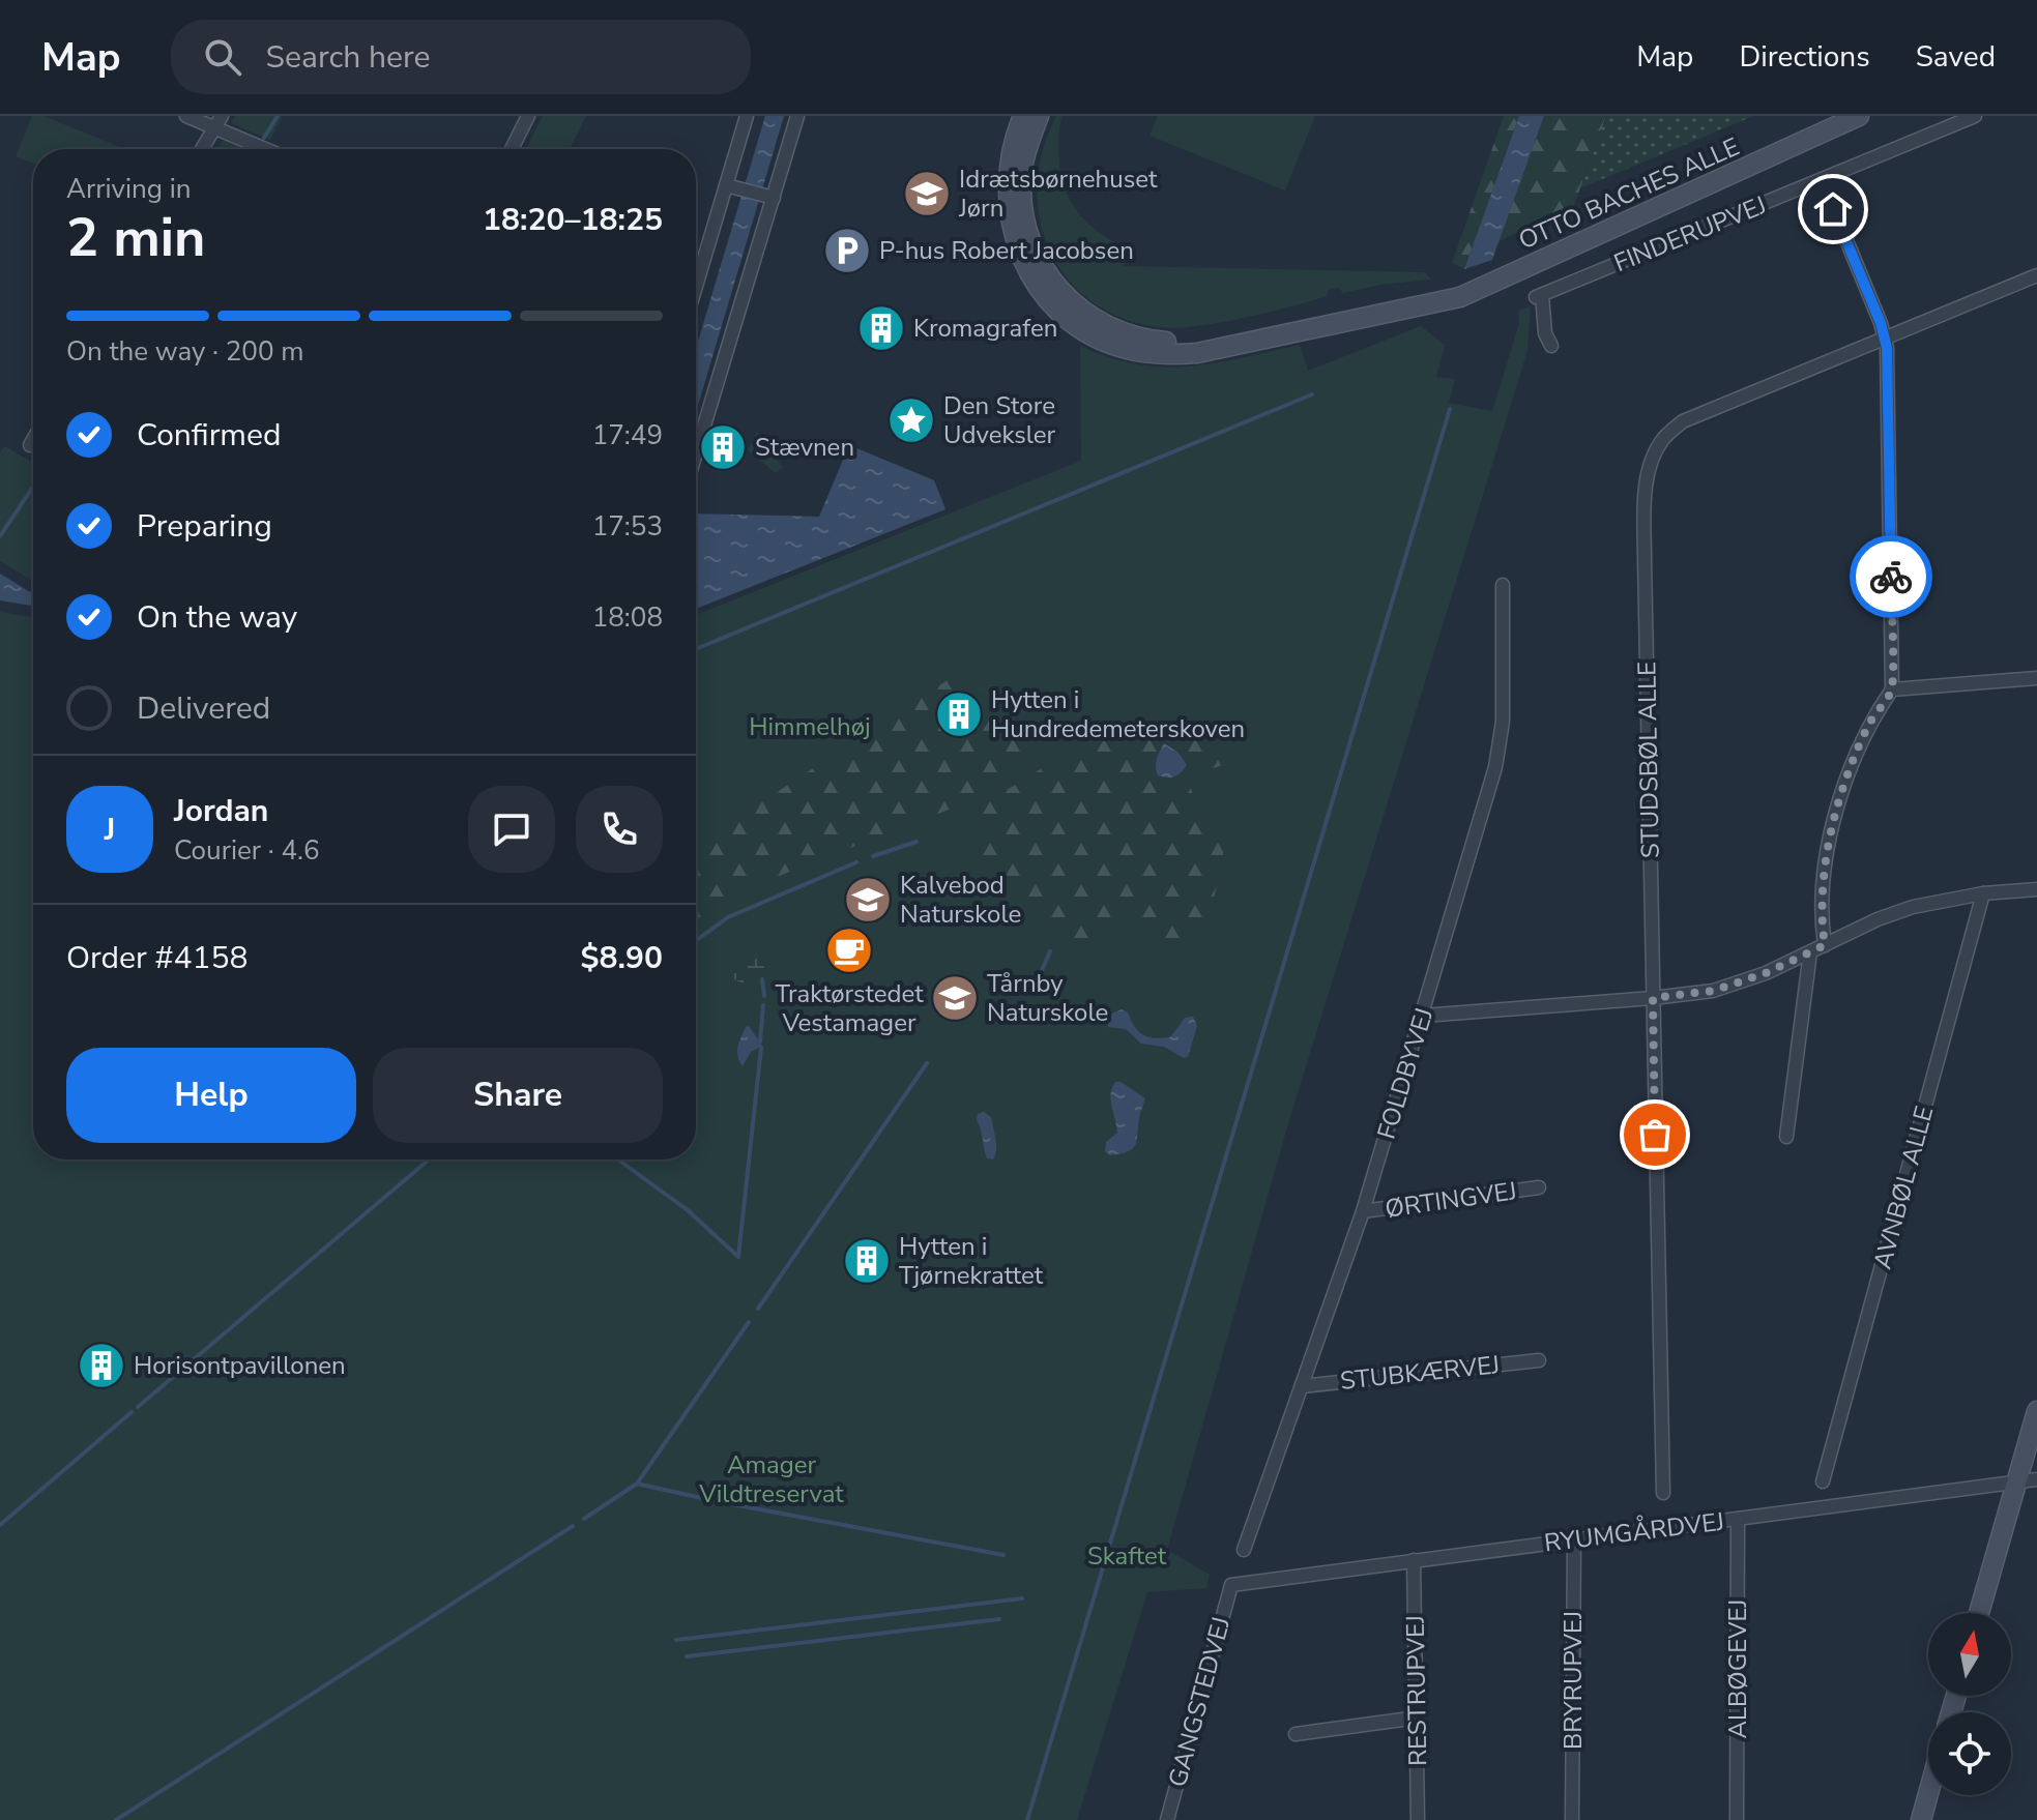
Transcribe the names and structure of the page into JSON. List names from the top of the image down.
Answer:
{
  "streets": {
    "street": [
      "OTTO BACHES ALLE",
      "FINDERUPVEJ",
      "STUDSBØL ALLE",
      "FOLDBYVEJ",
      "AVNBØL ALLE",
      "ØRTINGVEJ",
      "STUBKÆRVEJ",
      "RYUMGÅRDVEJ",
      "ALBØGEVEJ",
      "BRYRUPVEJ",
      "RESTRUPVEJ",
      "GANGSTEDVEJ"
    ]
  },
  "crossings": [
    ["FOLDBYVEJ", "ØRTINGVEJ"],
    ["FOLDBYVEJ", "STUBKÆRVEJ"],
    ["RYUMGÅRDVEJ", "ALBØGEVEJ"],
    ["RYUMGÅRDVEJ", "BRYRUPVEJ"],
    ["RYUMGÅRDVEJ", "RESTRUPVEJ"],
    ["RYUMGÅRDVEJ", "GANGSTEDVEJ"]
  ],
  "parks": ["Himmelhøj", "Amager Vildtreservat", "Skaftet"],
  "places": {
    "school or university": ["Idrætsbørnehuset Jørn", "Kalvebod Naturskole", "Tårnby Naturskole"],
    "parking": ["P-hus Robert Jacobsen"],
    "building": [
      "Kromagrafen",
      "Stævnen",
      "Hytten i Hundredemeterskoven",
      "Hytten i Tjørnekrattet",
      "Horisontpavillonen"
    ],
    "place": ["Den Store Udveksler"],
    "cafe": ["Traktørstedet Vestamager"]
  },
  "north": "top",
  "page": {
    "header": "Map",
    "search": "Search here",
    "nav": ["Map", "Directions", "Saved"],
    "heading": ["2 min", "Arriving in", "18:20–18:25"],
    "panel": [
      "Jordan",
      "Courier · 4.6",
      "Order #4158",
      "$8.90"
    ],
    "bar": "On the way · 200 m",
    "list": [
      ["Confirmed", "17:49"],
      ["Preparing", "17:53"],
      ["On the way", "18:08"],
      "Delivered"
    ],
    "round": "J",
    "buttons": ["Help", "Share"]
  }
}
